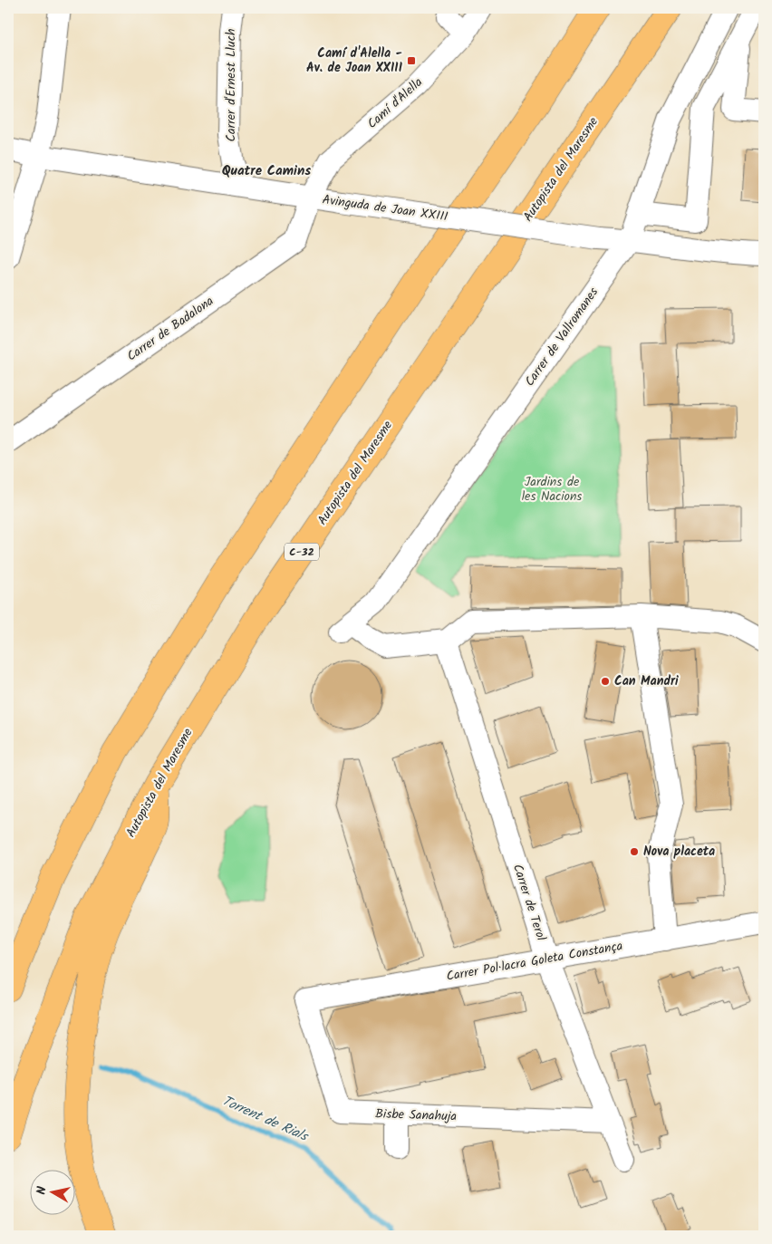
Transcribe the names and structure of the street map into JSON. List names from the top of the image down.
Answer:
{
  "streets": {
    "highway": ["Autopista del Maresme", "C-32"],
    "street": [
      "Carrer d'Ernest Lluch",
      "Camí d'Alella",
      "Avinguda de Joan XXIII",
      "Carrer de Badalona",
      "Carrer de Vallromanes",
      "Carrer de Terol",
      "Carrer Pol·lacra Goleta Constança",
      "Bisbe Sanahuja"
    ]
  },
  "crossings": [
    ["Carrer d'Ernest Lluch", "Avinguda de Joan XXIII"],
    ["Camí d'Alella", "Avinguda de Joan XXIII"],
    ["Camí d'Alella", "Carrer de Badalona"],
    ["Avinguda de Joan XXIII", "Carrer de Badalona"],
    ["Avinguda de Joan XXIII", "Carrer de Vallromanes"],
    ["Carrer de Vallromanes", "Carrer de Terol"],
    ["Carrer de Terol", "Carrer Pol·lacra Goleta Constança"],
    ["Carrer de Terol", "Bisbe Sanahuja"],
    ["Carrer Pol·lacra Goleta Constança", "Bisbe Sanahuja"]
  ],
  "districts": ["Quatre Camins"],
  "water": ["Torrent de Rials"],
  "parks": ["Jardins de les Nacions"],
  "places": {
    "transit": ["Camí d'Alella - Av. de Joan XXIII"],
    "other": ["Can Mandri", "Nova placeta"]
  },
  "north": "left"
}
